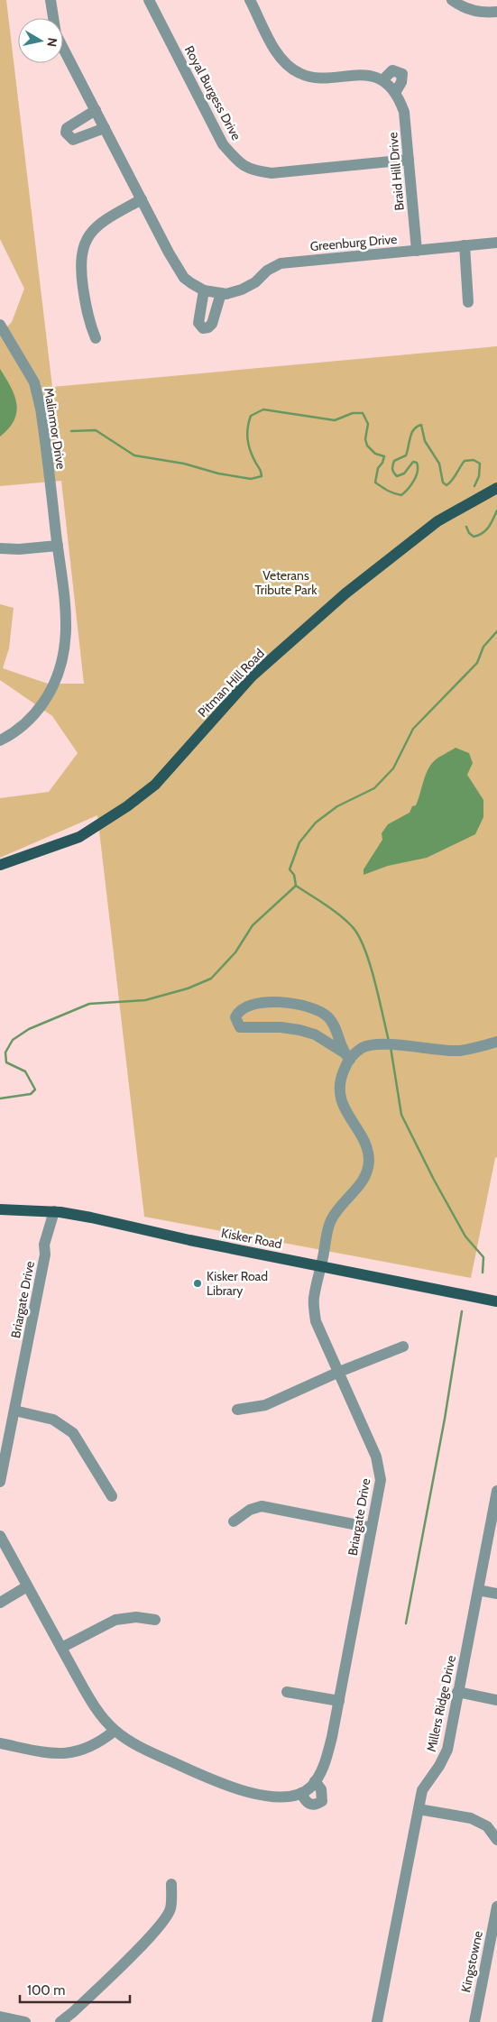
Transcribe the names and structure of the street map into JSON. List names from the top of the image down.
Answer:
{
  "streets": {
    "main road": ["Pitman Hill Road", "Kisker Road"],
    "street": [
      "Royal Burgess Drive",
      "Braid Hill Drive",
      "Greenburg Drive",
      "Malinmor Drive",
      "Briargate Drive",
      "Millers Ridge Drive",
      "Kingstowne"
    ]
  },
  "crossings": [
    ["Royal Burgess Drive", "Braid Hill Drive"],
    ["Braid Hill Drive", "Greenburg Drive"],
    ["Kisker Road", "Briargate Drive"]
  ],
  "parks": ["Veterans Tribute Park"],
  "places": ["Kisker Road Library"],
  "scale_bar": "100 m",
  "north": "right"
}
